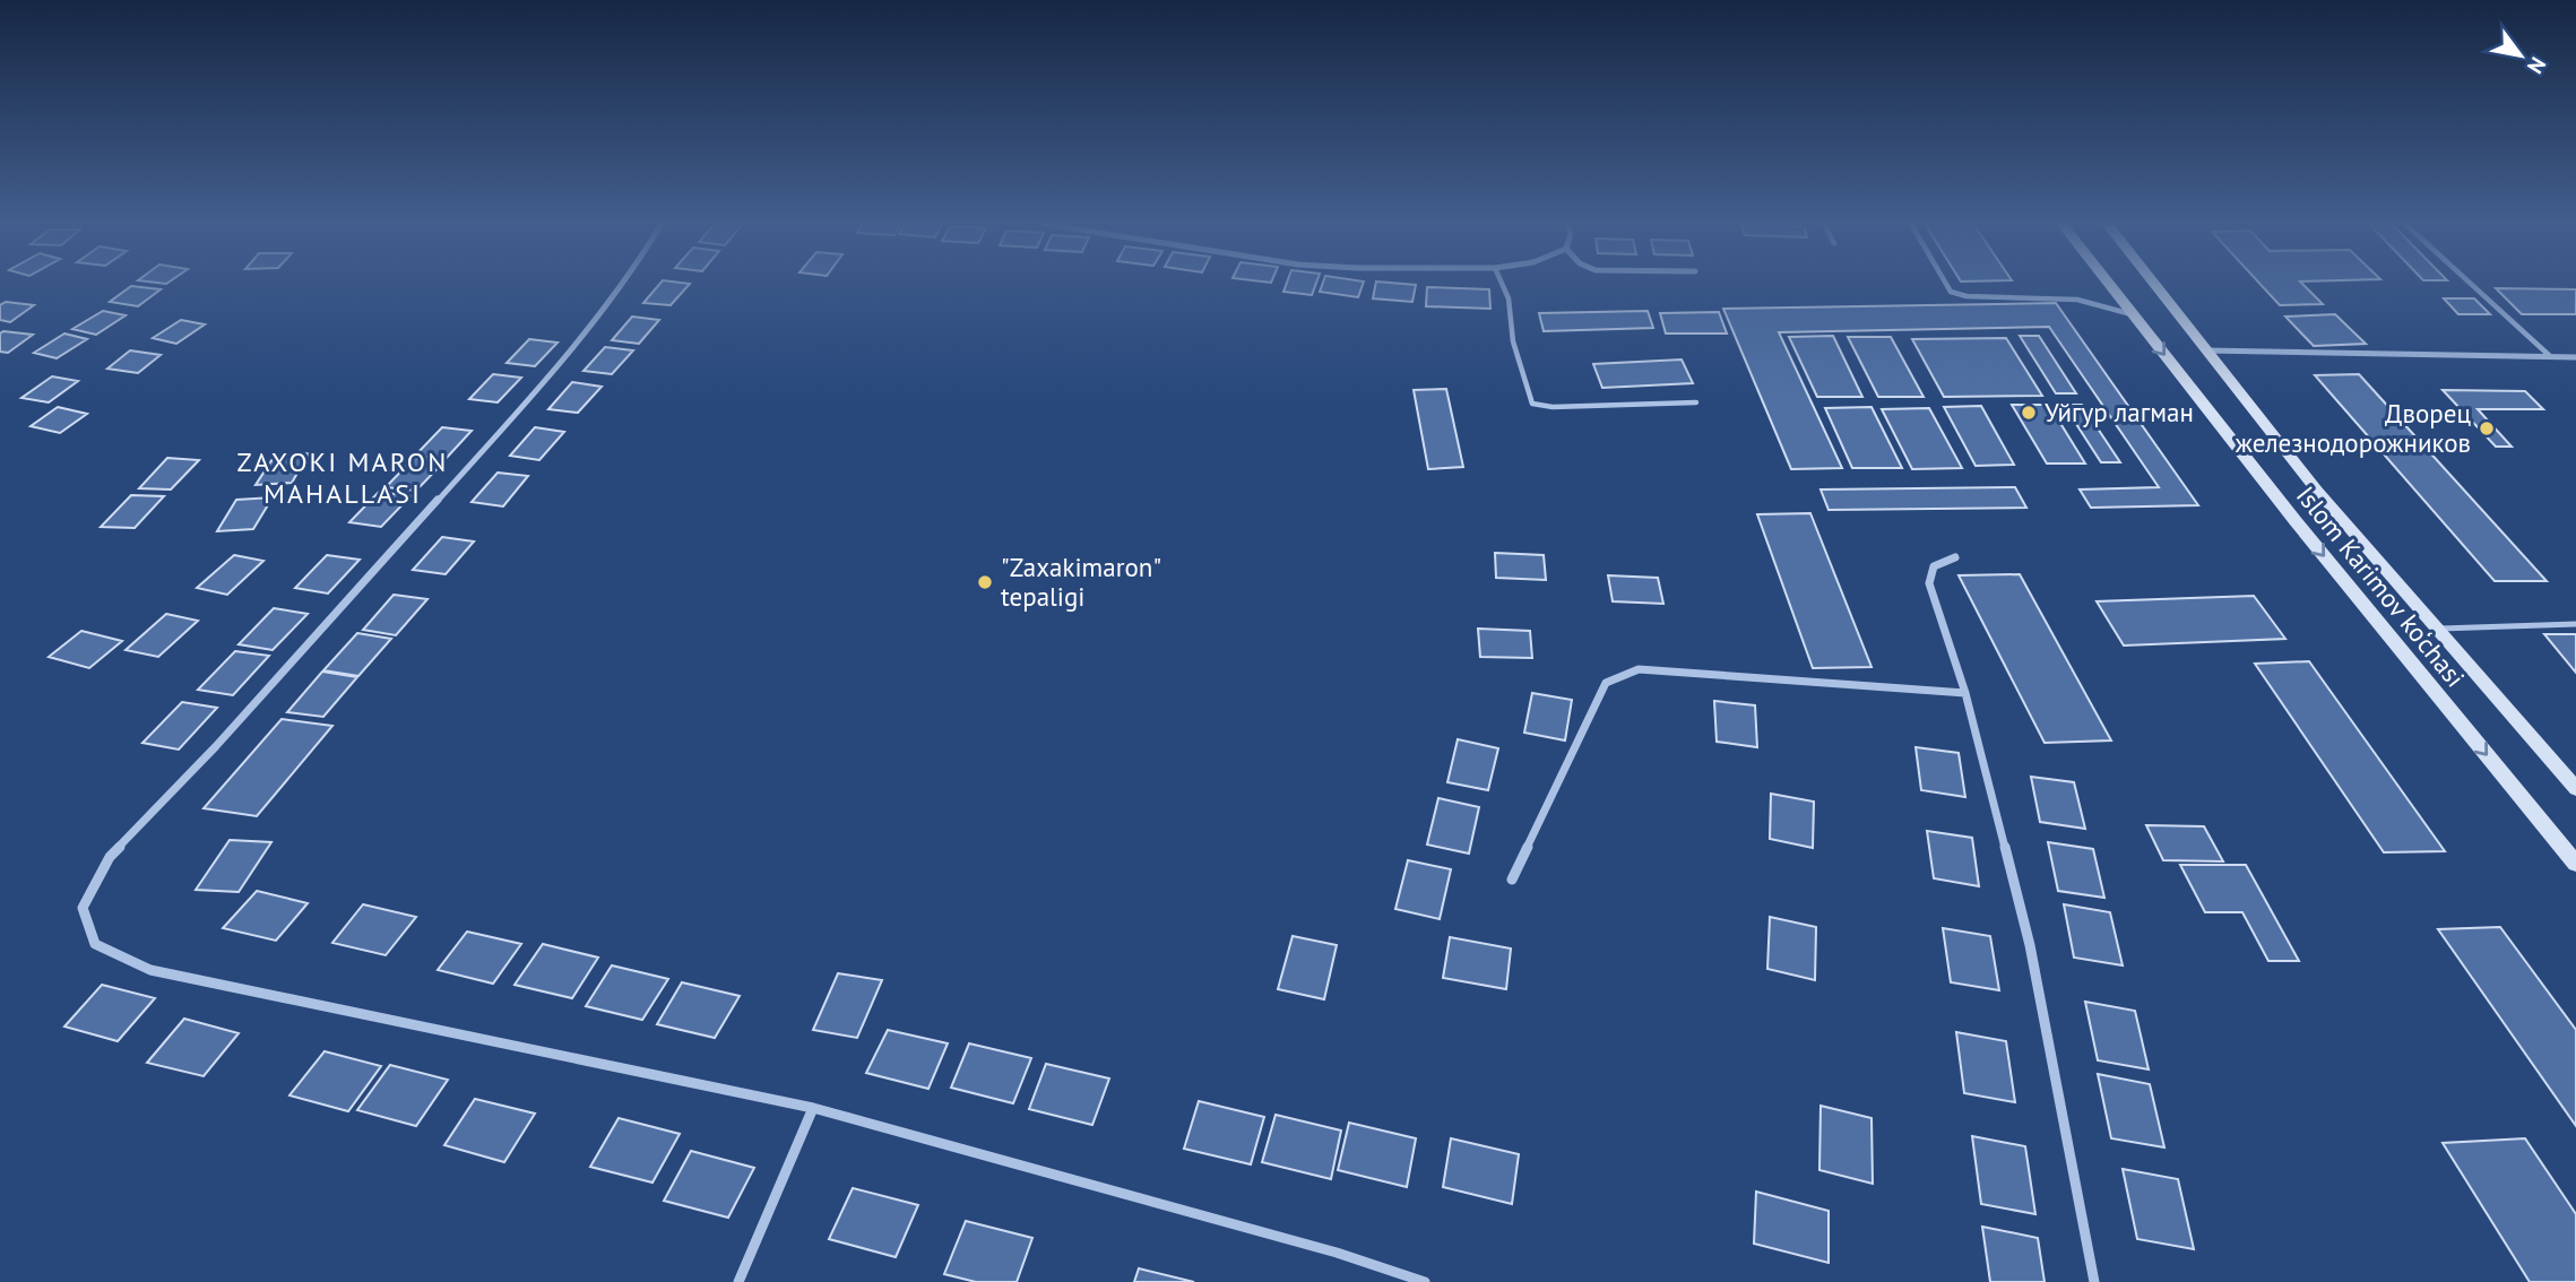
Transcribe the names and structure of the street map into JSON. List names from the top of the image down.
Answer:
{
  "streets": {
    "main road": ["Islom Karimov ko‘chasi"]
  },
  "districts": ["ZAXOKI MARON MAHALLASI"],
  "places": ["Уйгур лагман", "Дворец железнодорожников", "\"Zaxakimaron\" tepaligi"],
  "north": "bottom right"
}
